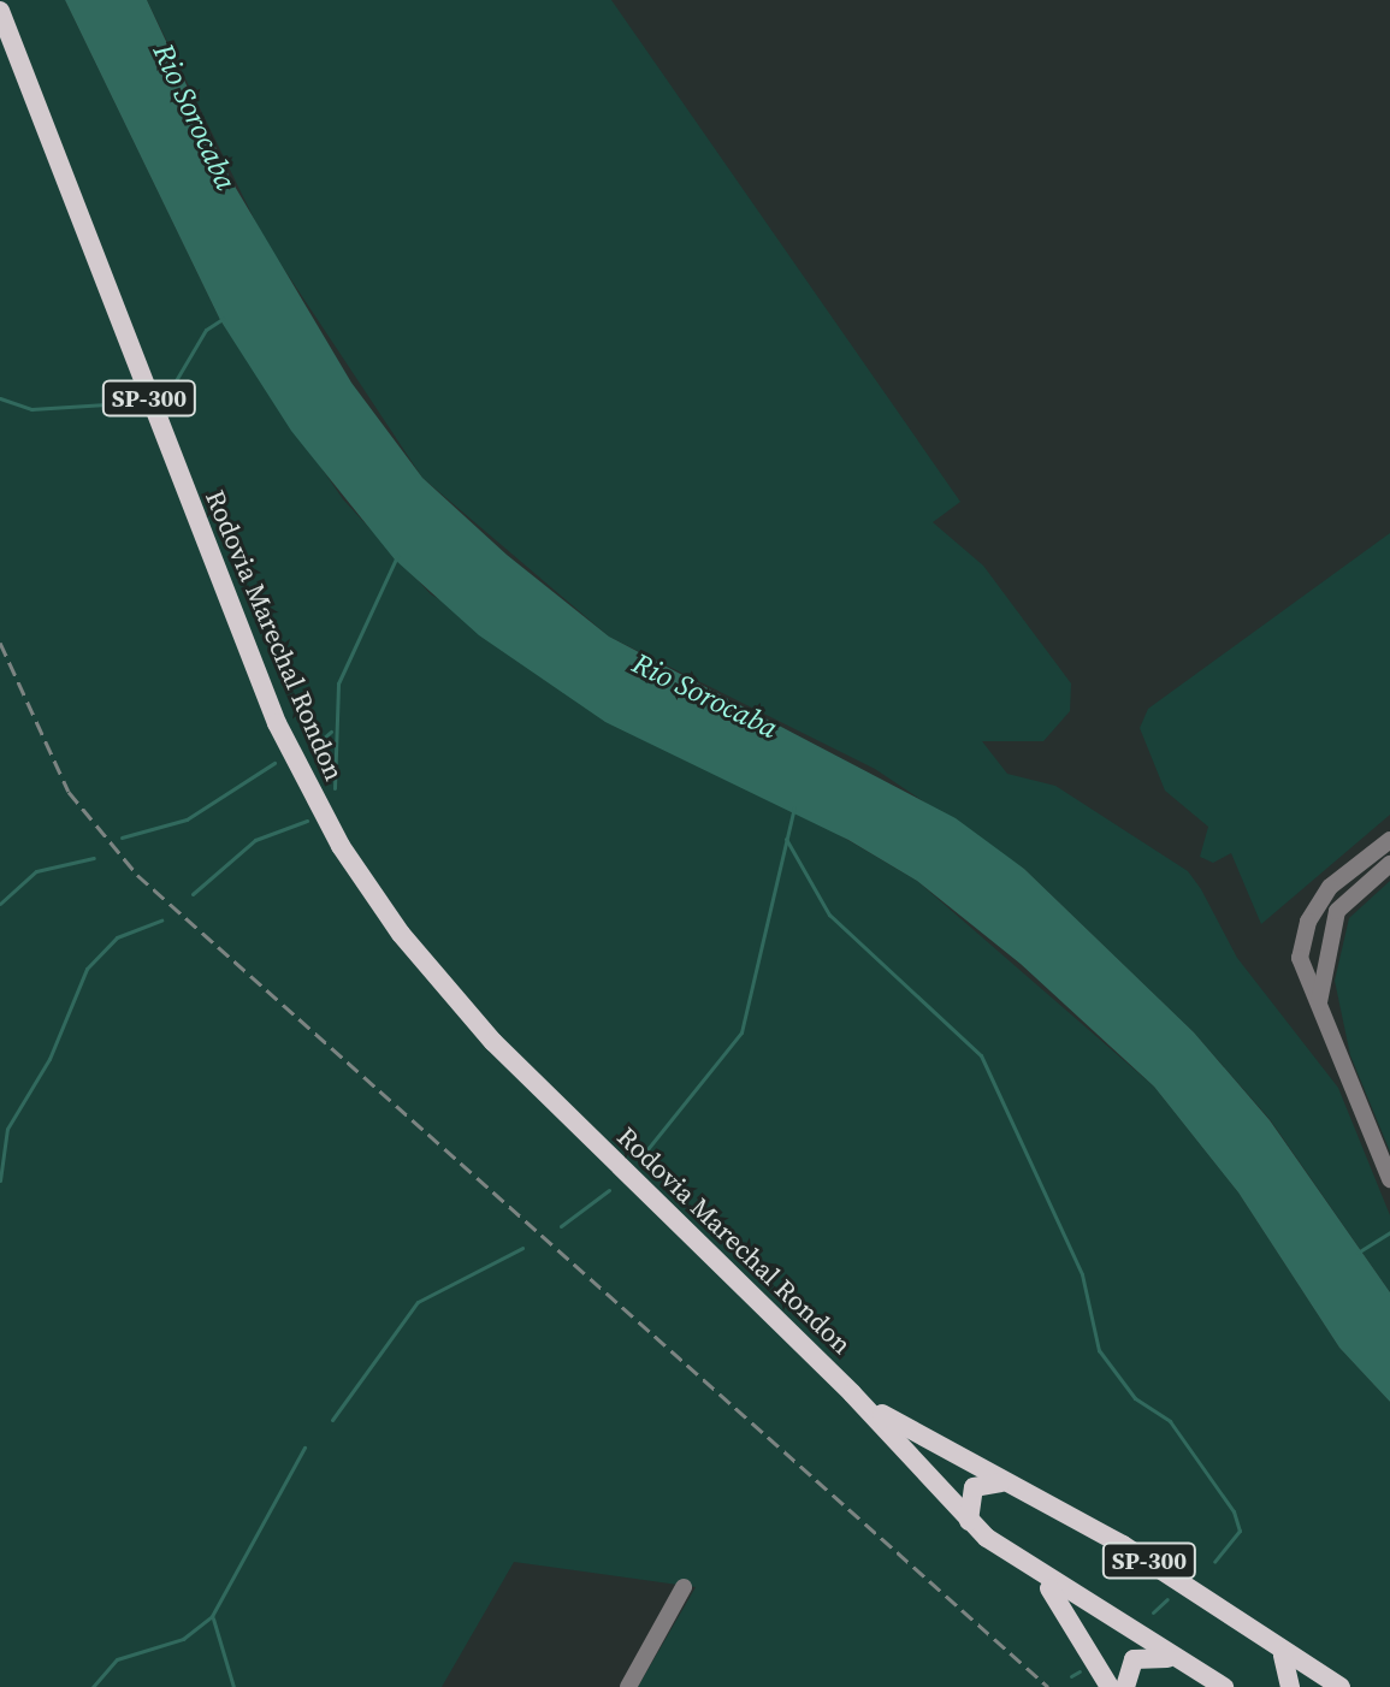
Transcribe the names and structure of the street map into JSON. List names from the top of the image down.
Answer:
{
  "streets": {
    "main road": ["SP-300", "Rodovia Marechal Rondon"]
  },
  "water": ["Rio Sorocaba"]
}
